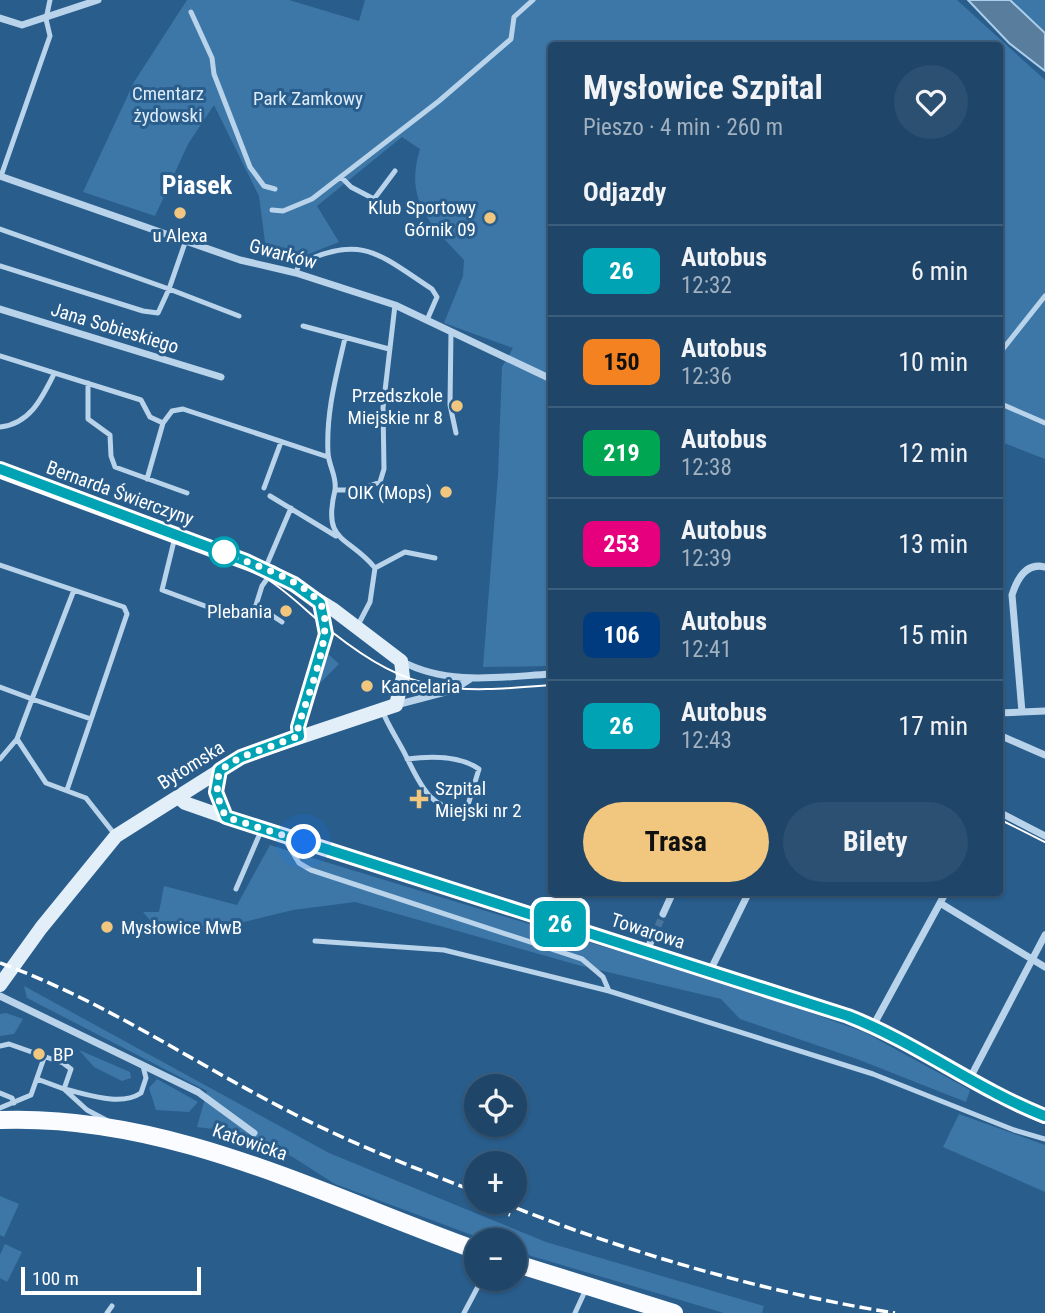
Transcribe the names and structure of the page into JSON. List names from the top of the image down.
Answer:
{
  "streets": {
    "main road": ["Katowicka"],
    "street": [
      "Gwarków",
      "Jana Sobieskiego",
      "Bernarda Świerczyny",
      "Bytomska",
      "Towarowa"
    ]
  },
  "crossings": [
    ["Bernarda Świerczyny", "Bytomska"],
    ["Bytomska", "Towarowa"]
  ],
  "districts": ["Piasek"],
  "parks": ["Cmentarz żydowski", "Park Zamkowy"],
  "places": {
    "other": [
      "u Alexa",
      "Klub Sportowy Górnik 09",
      "Przedszkole Miejskie nr 8",
      "OIK (Mops)",
      "Plebania",
      "Kancelaria",
      "Mysłowice MwB",
      "BP"
    ],
    "health": ["Szpital Miejski nr 2"]
  },
  "lines": ["bus line 26"],
  "scale_bar": "100 m",
  "page": {
    "on_map": "26",
    "heading": [
      ["Mysłowice Szpital", "Pieszo · 4 min · 260 m"],
      "Odjazdy"
    ],
    "list": [
      {
        "mark": "26",
        "name": "Autobus",
        "note": "12:32",
        "value": "6 min"
      },
      {
        "mark": "150",
        "name": "Autobus",
        "note": "12:36",
        "value": "10 min"
      },
      {
        "mark": "219",
        "name": "Autobus",
        "note": "12:38",
        "value": "12 min"
      },
      {
        "mark": "253",
        "name": "Autobus",
        "note": "12:39",
        "value": "13 min"
      },
      {
        "mark": "106",
        "name": "Autobus",
        "note": "12:41",
        "value": "15 min"
      },
      {
        "mark": "26",
        "name": "Autobus",
        "note": "12:43",
        "value": "17 min"
      }
    ],
    "buttons": ["Trasa", "Bilety"],
    "map_buttons": ["+", "−"],
    "scale": "100 m"
  }
}
